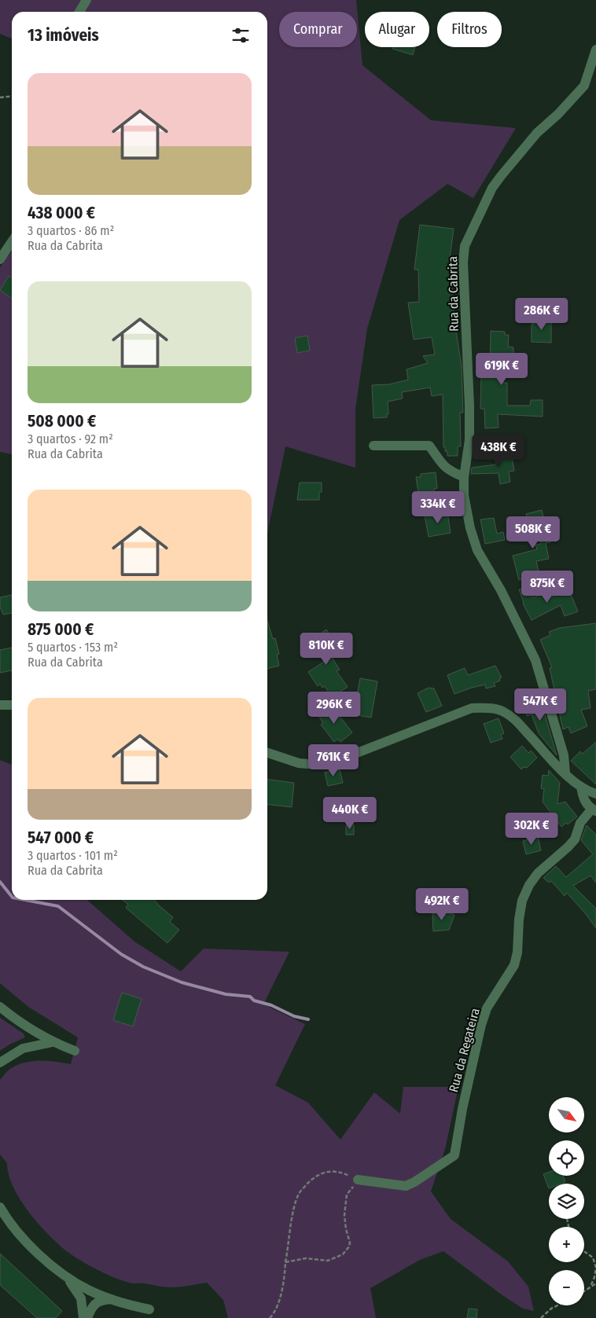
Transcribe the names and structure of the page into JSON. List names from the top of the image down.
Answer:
{
  "streets": {
    "street": ["Rua da Cabrita", "Rua da Regateira"]
  },
  "north": "bottom right",
  "page": {
    "chip": ["Comprar", "Alugar", "Filtros"],
    "heading": "13 imóveis",
    "list": [
      {
        "name": "438 000 €",
        "note": "3 quartos · 86 m² · Rua da Cabrita"
      },
      {
        "name": "508 000 €",
        "note": "3 quartos · 92 m² · Rua da Cabrita"
      },
      {
        "name": "875 000 €",
        "note": "5 quartos · 153 m² · Rua da Cabrita"
      },
      {
        "name": "547 000 €",
        "note": "3 quartos · 101 m² · Rua da Cabrita"
      }
    ],
    "price": [
      "286K €",
      "619K €",
      "438K €",
      "334K €",
      "508K €",
      "875K €",
      "810K €",
      "547K €",
      "296K €",
      "761K €",
      "440K €",
      "302K €",
      "492K €"
    ],
    "map_buttons": ["+", "−"]
  }
}
